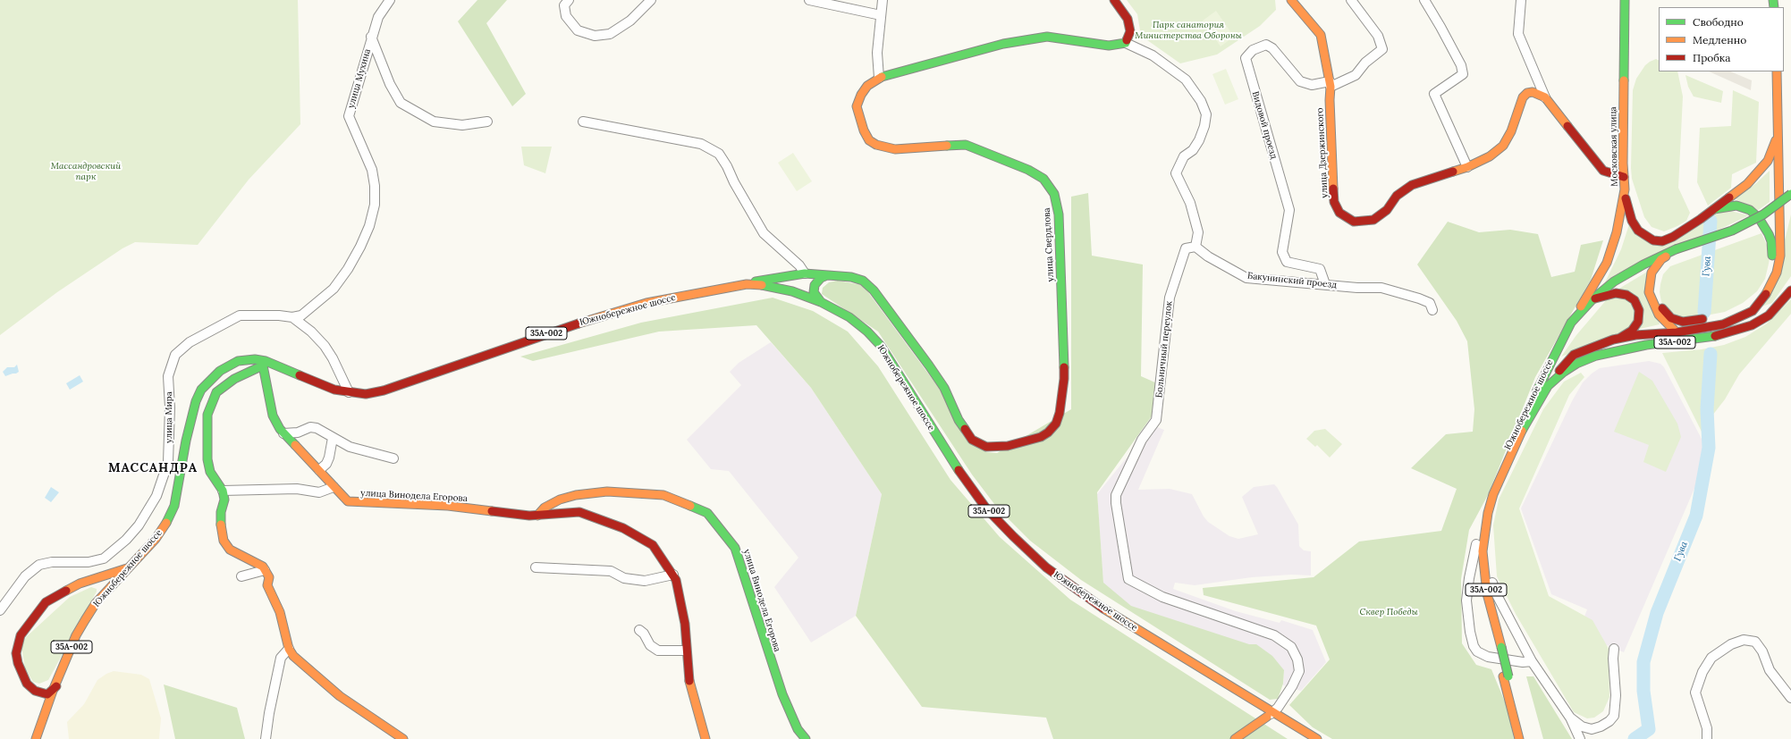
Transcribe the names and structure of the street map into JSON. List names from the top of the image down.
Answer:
{
  "streets": {
    "main road": [
      "Московская улица",
      "улица Дзержинского",
      "улица Свердлова",
      "Южнобережное шоссе",
      "35А-002",
      "улица Винодела Егорова"
    ],
    "street": [
      "улица Мухина",
      "Видовой проезд",
      "Бакунинский проезд",
      "Больничный переулок",
      "улица Мира"
    ]
  },
  "crossings": [
    ["улица Мухина", "улица Мира"],
    ["Видовой проезд", "улица Дзержинского"],
    ["Видовой проезд", "Бакунинский проезд"],
    ["Московская улица", "Южнобережное шоссе"],
    ["улица Свердлова", "Южнобережное шоссе"],
    ["Бакунинский проезд", "Больничный переулок"],
    ["Южнобережное шоссе", "Больничный переулок"],
    ["Южнобережное шоссе", "улица Винодела Егорова"]
  ],
  "districts": ["МАССАНДРА"],
  "water": ["Гува"],
  "parks": ["Парк санатория Министерства Обороны", "Массандровский парк", "Сквер Победы"],
  "legend": ["Свободно", "Медленно", "Пробка"]
}
